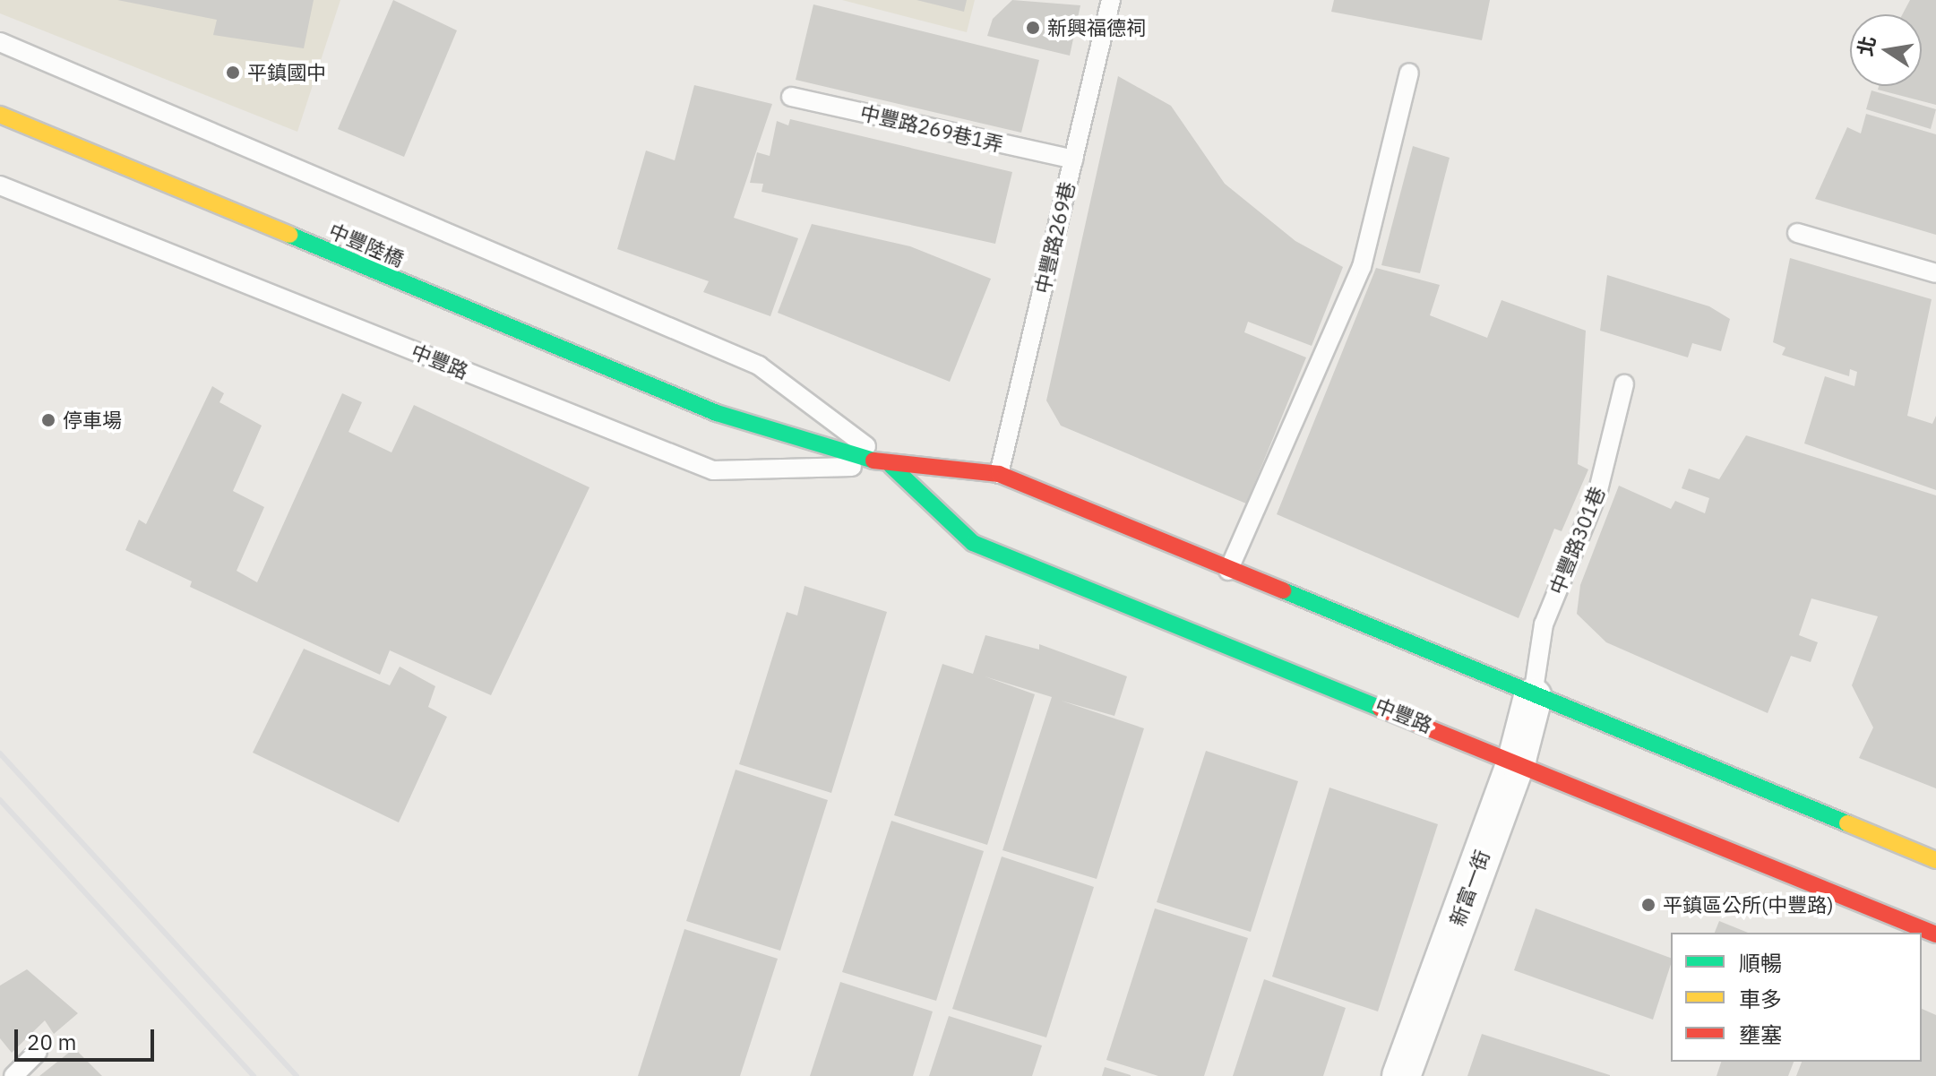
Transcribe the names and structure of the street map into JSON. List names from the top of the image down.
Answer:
{
  "streets": {
    "main road": ["中豐陸橋", "中豐路"],
    "street": ["新富一街"],
    "lane": ["中豐路269巷1弄", "中豐路269巷", "中豐路301巷"]
  },
  "crossings": [
    ["中豐路269巷1弄", "中豐路269巷"],
    ["中豐路269巷", "中豐路"],
    ["中豐陸橋", "中豐路"],
    ["中豐路", "中豐路301巷"],
    ["中豐路", "新富一街"],
    ["中豐路301巷", "新富一街"]
  ],
  "places": [
    "新興福德祠",
    "平鎮國中",
    "停車場",
    "平鎮區公所(中豐路)"
  ],
  "legend": ["順暢", "車多", "壅塞"],
  "scale_bar": "20 m",
  "north": "left"
}
